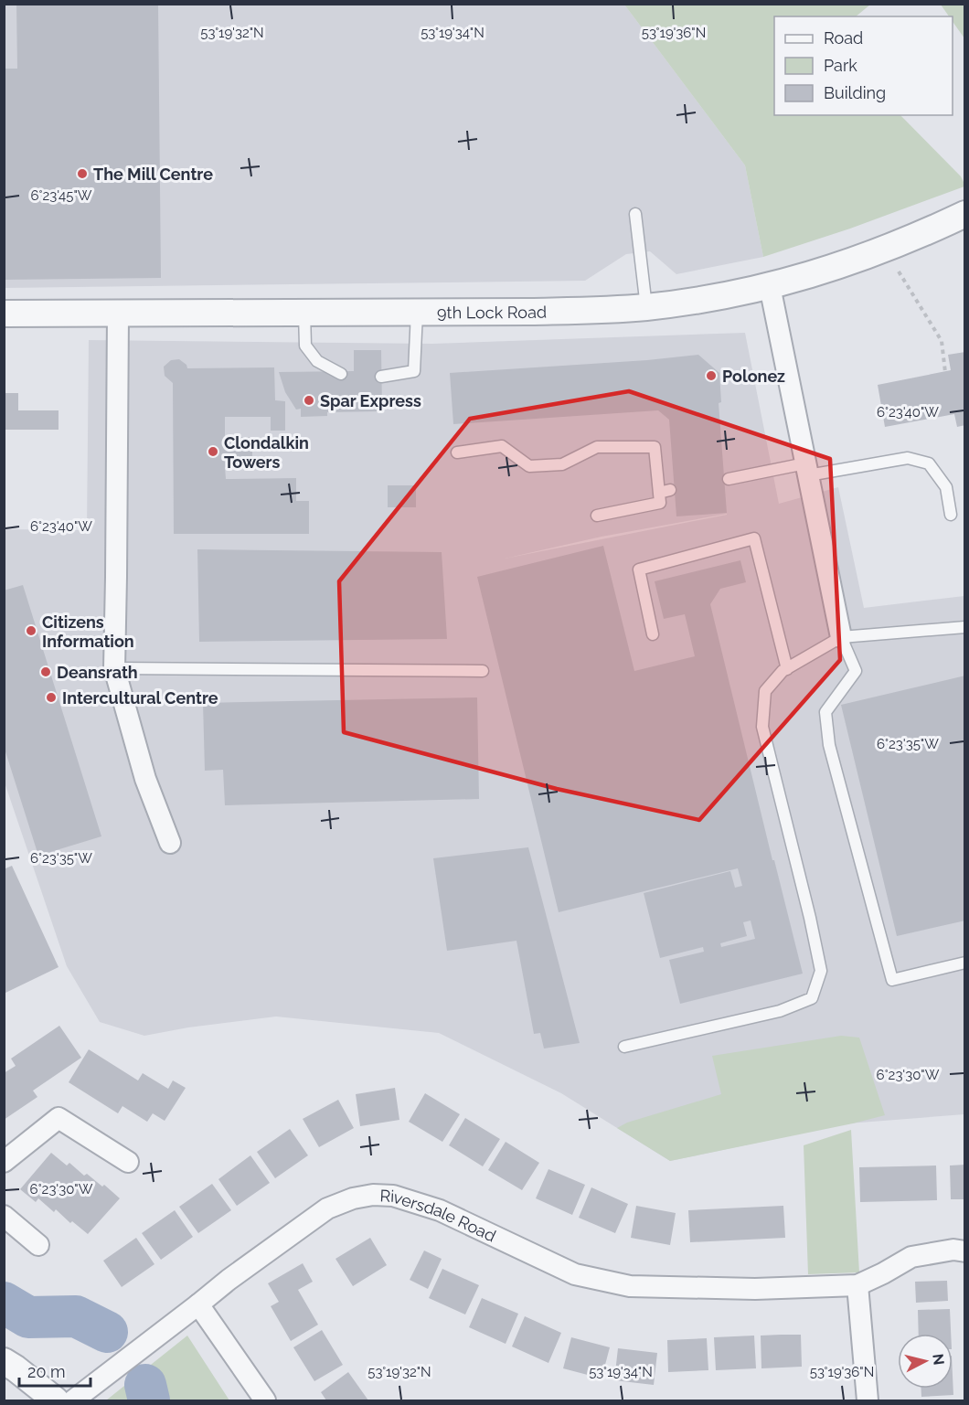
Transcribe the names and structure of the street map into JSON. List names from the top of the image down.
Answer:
{
  "streets": {
    "street": ["9th Lock Road", "Riversdale Road"]
  },
  "places": [
    "The Mill Centre",
    "Polonez",
    "Spar Express",
    "Clondalkin Towers",
    "Citizens Information",
    "Deansrath",
    "Intercultural Centre"
  ],
  "legend": ["Road", "Park", "Building"],
  "scale_bar": "20 m",
  "north": "right",
  "coordinates": [
    "53°19'32\"N",
    "53°19'34\"N",
    "53°19'36\"N",
    "6°23'45\"W",
    "6°23'40\"W",
    "6°23'35\"W",
    "6°23'30\"W"
  ]
}
